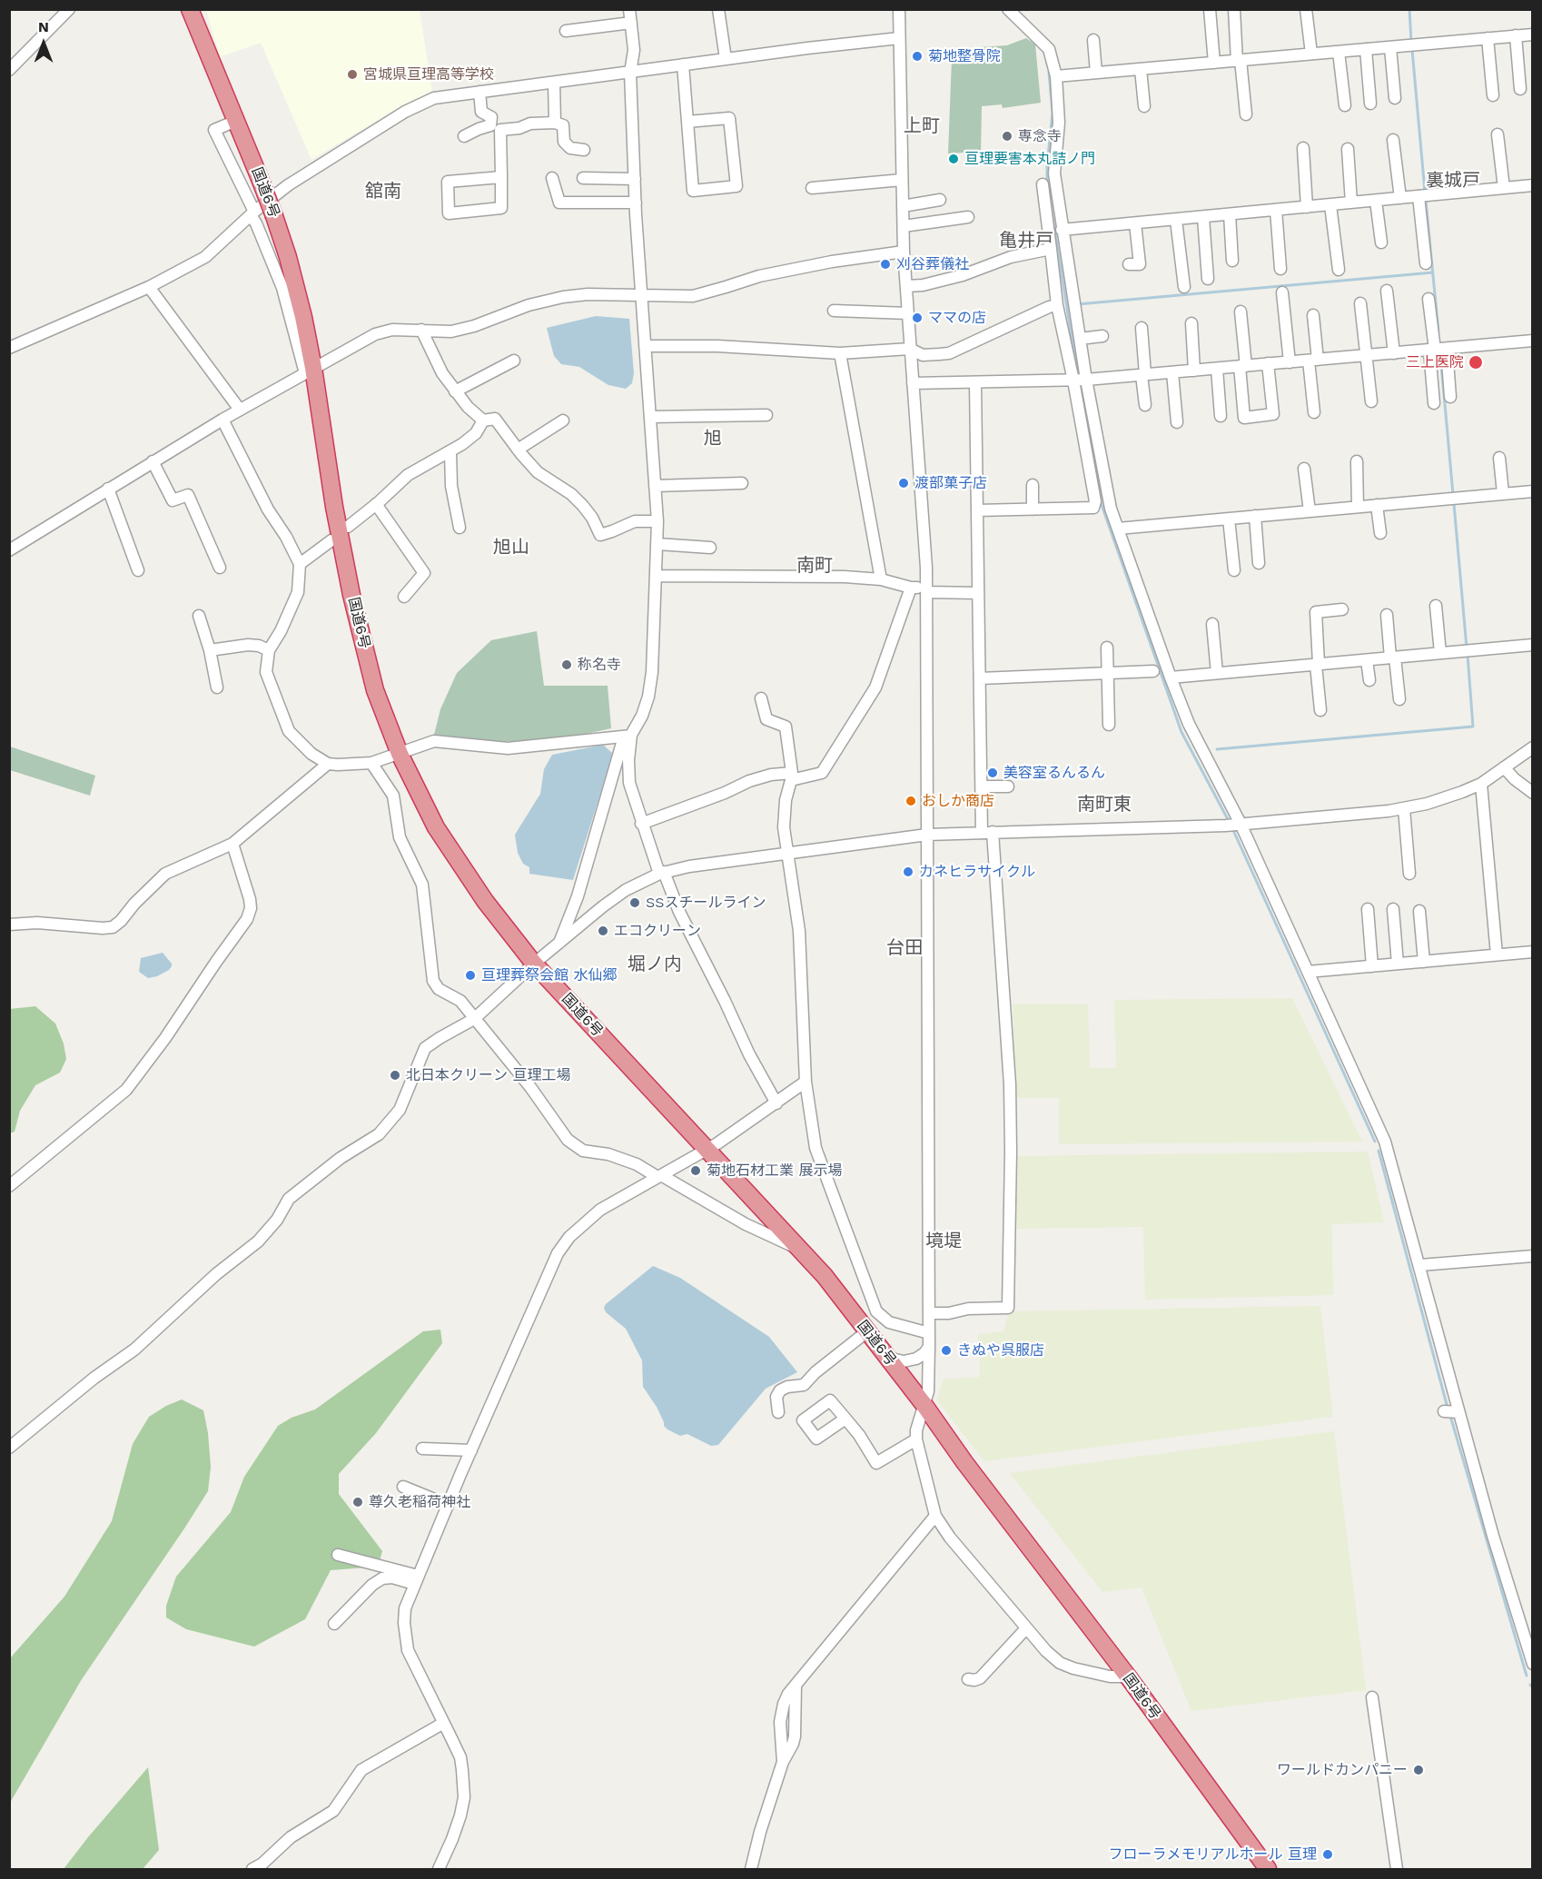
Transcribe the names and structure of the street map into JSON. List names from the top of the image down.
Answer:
{
  "streets": {
    "highway": ["国道6号"]
  },
  "districts": [
    "上町",
    "裏城戸",
    "舘南",
    "亀井戸",
    "旭",
    "旭山",
    "南町",
    "南町東",
    "台田",
    "堀ノ内",
    "境堤"
  ],
  "places": [
    "菊地整骨院",
    "宮城県亘理高等学校",
    "専念寺",
    "亘理要害本丸詰ノ門",
    "刈谷葬儀社",
    "ママの店",
    "三上医院",
    "渡部菓子店",
    "称名寺",
    "美容室るんるん",
    "おしか商店",
    "カネヒラサイクル",
    "SSスチールライン",
    "エコクリーン",
    "亘理葬祭会館 水仙郷",
    "北日本クリーン 亘理工場",
    "菊地石材工業 展示場",
    "きぬや呉服店",
    "尊久老稲荷神社",
    "ワールドカンパニー",
    "フローラメモリアルホール 亘理"
  ],
  "north": "top"
}
